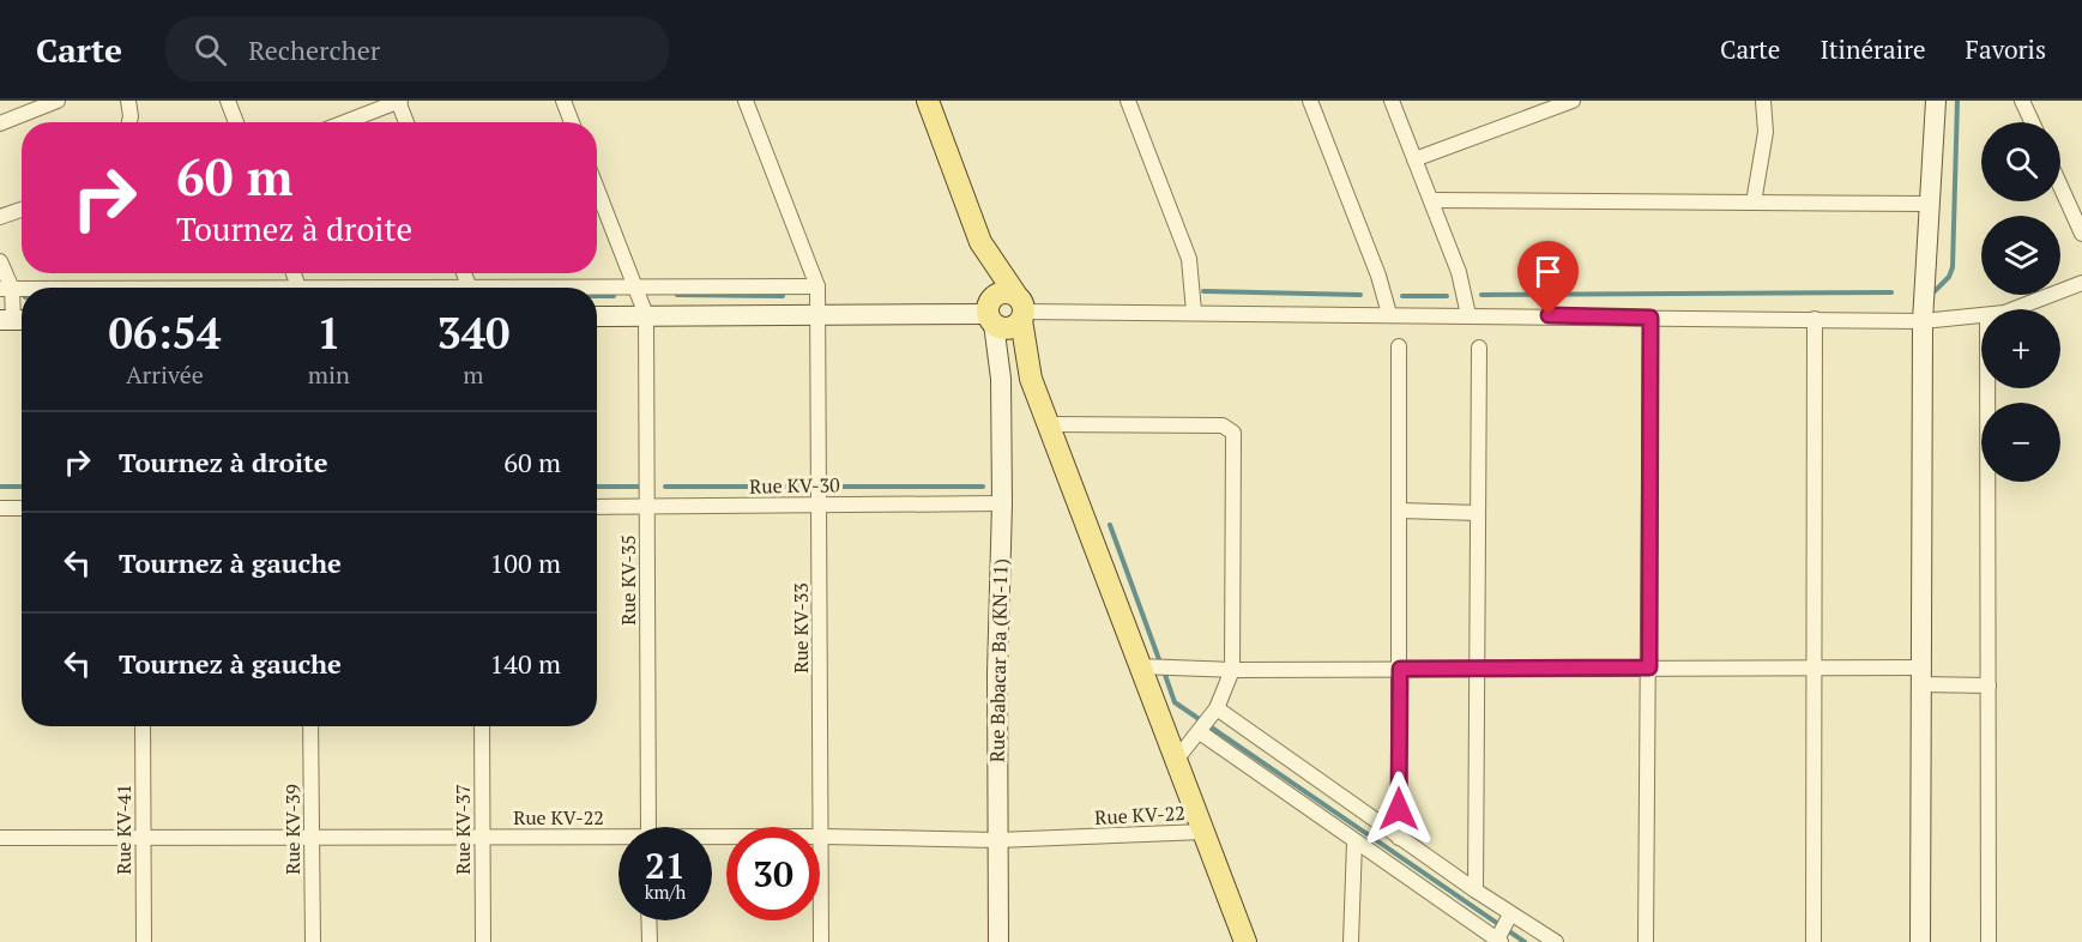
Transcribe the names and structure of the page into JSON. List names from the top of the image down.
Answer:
{
  "streets": {
    "street": [
      "Rue KV-30",
      "Rue KV-35",
      "Rue KV-33",
      "Rue Babacar Ba (KN-11)",
      "Rue KV-22",
      "Rue KV-41",
      "Rue KV-39",
      "Rue KV-37"
    ]
  },
  "crossings": [
    ["Rue KV-30", "Rue KV-35"],
    ["Rue KV-30", "Rue KV-33"],
    ["Rue KV-30", "Rue Babacar Ba (KN-11)"],
    ["Rue KV-33", "Rue KV-22"],
    ["Rue Babacar Ba (KN-11)", "Rue KV-22"],
    ["Rue KV-22", "Rue KV-41"],
    ["Rue KV-22", "Rue KV-39"],
    ["Rue KV-22", "Rue KV-37"]
  ],
  "page": {
    "header": "Carte",
    "search": "Rechercher",
    "nav": ["Carte", "Itinéraire", "Favoris"],
    "map_buttons": ["+", "−"],
    "turn": ["60 m", "Tournez à droite"],
    "eta": [
      "06:54",
      "Arrivée",
      "1",
      "min",
      "340",
      "m"
    ],
    "list": [
      {
        "name": "Tournez à droite",
        "value": "60 m"
      },
      {
        "name": "Tournez à gauche",
        "value": "100 m"
      },
      {
        "name": "Tournez à gauche",
        "value": "140 m"
      }
    ],
    "speed": "21 km/h",
    "limit": "30"
  }
}
